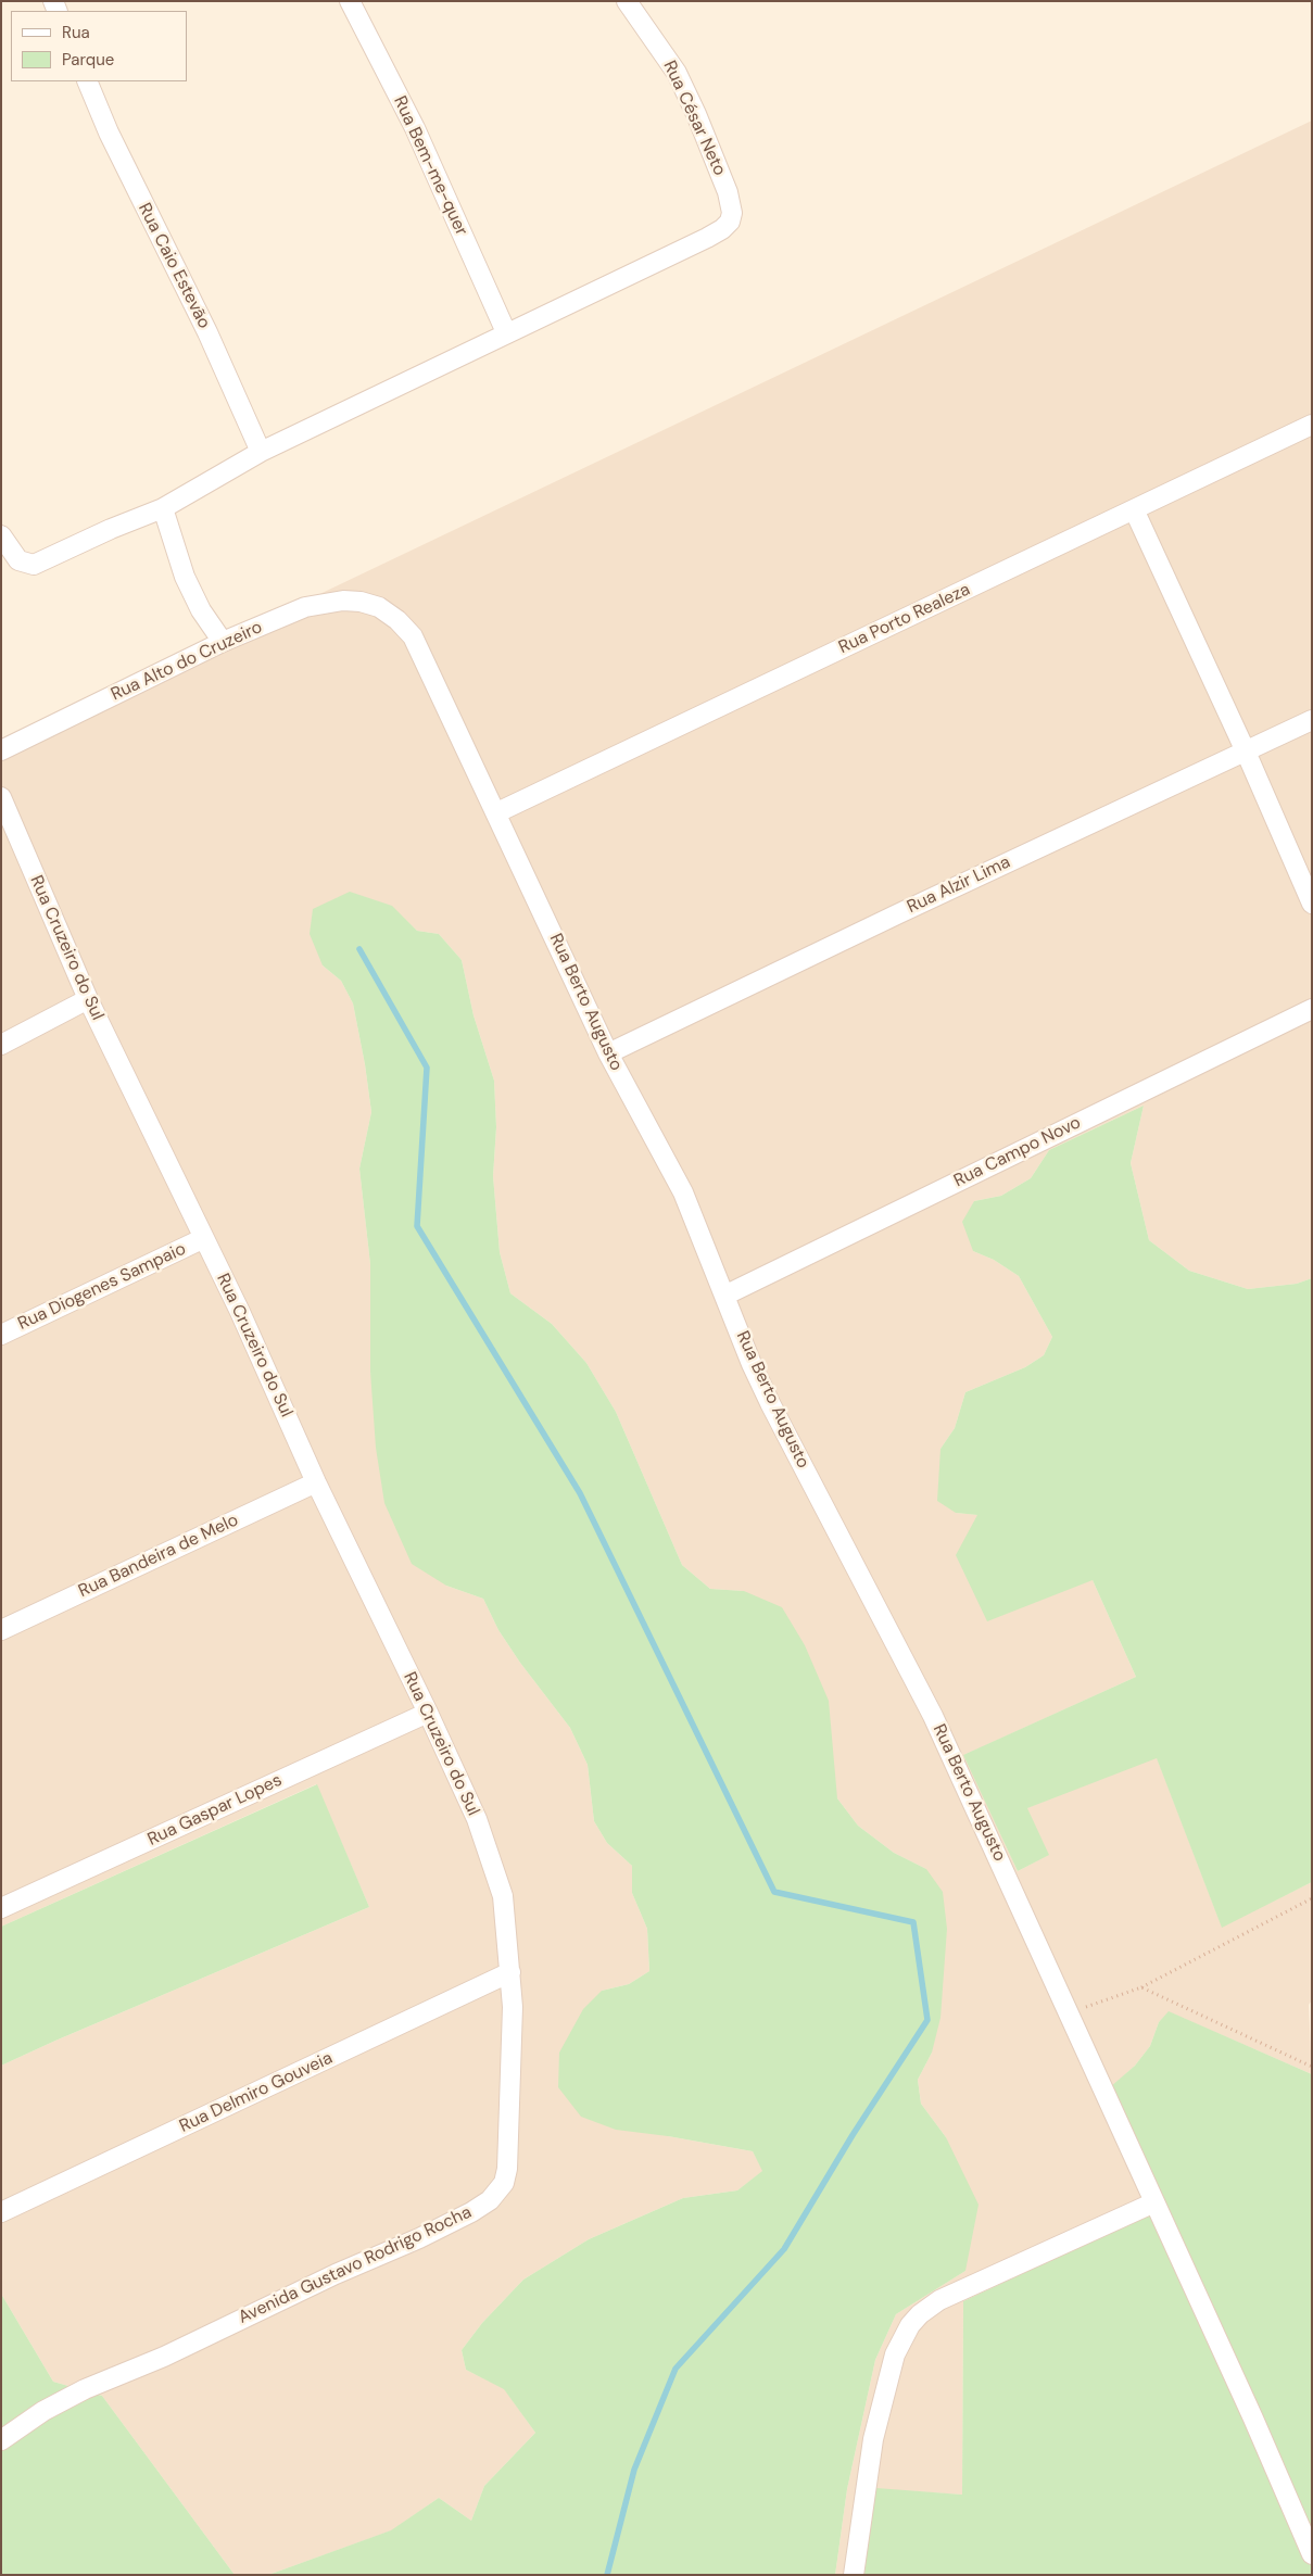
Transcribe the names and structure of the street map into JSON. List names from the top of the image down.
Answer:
{
  "streets": {
    "street": [
      "Rua César Neto",
      "Rua Bem-me-quer",
      "Rua Caio Estevão",
      "Rua Porto Realeza",
      "Rua Alto do Cruzeiro",
      "Rua Alzir Lima",
      "Rua Cruzeiro do Sul",
      "Rua Berto Augusto",
      "Rua Campo Novo",
      "Rua Diogenes Sampaio",
      "Rua Bandeira de Melo",
      "Rua Gaspar Lopes",
      "Rua Delmiro Gouveia",
      "Avenida Gustavo Rodrigo Rocha"
    ]
  },
  "crossings": [
    ["Rua César Neto", "Rua Bem-me-quer"],
    ["Rua Porto Realeza", "Rua Berto Augusto"],
    ["Rua Alto do Cruzeiro", "Rua Berto Augusto"],
    ["Rua Alzir Lima", "Rua Berto Augusto"],
    ["Rua Cruzeiro do Sul", "Rua Diogenes Sampaio"],
    ["Rua Cruzeiro do Sul", "Rua Bandeira de Melo"],
    ["Rua Cruzeiro do Sul", "Rua Gaspar Lopes"],
    ["Rua Cruzeiro do Sul", "Avenida Gustavo Rodrigo Rocha"],
    ["Rua Berto Augusto", "Rua Campo Novo"],
    ["Rua Delmiro Gouveia", "Avenida Gustavo Rodrigo Rocha"]
  ],
  "legend": ["Rua", "Parque"]
}
